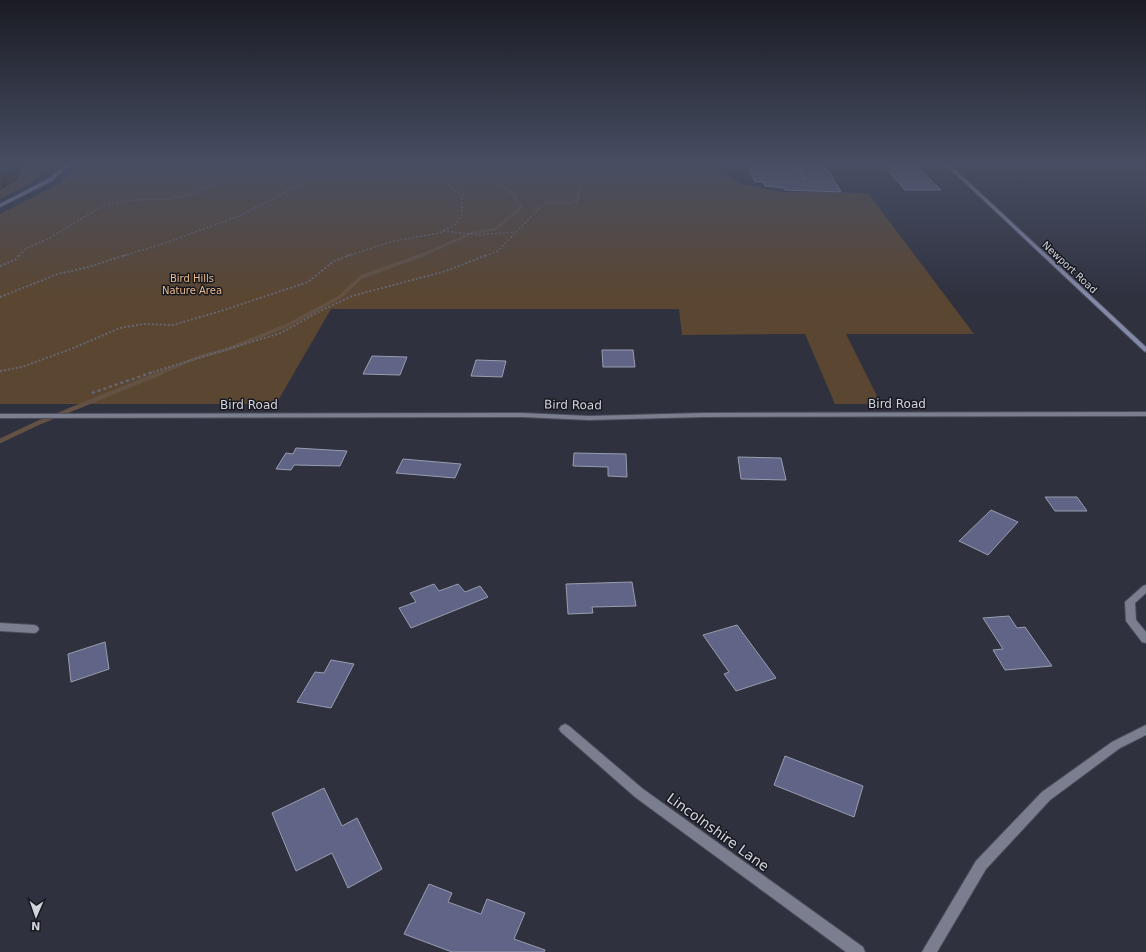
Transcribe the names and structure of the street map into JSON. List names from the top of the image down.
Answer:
{
  "streets": {
    "street": ["Newport Road", "Bird Road", "Lincolnshire Lane"]
  },
  "parks": ["Bird Hills Nature Area"],
  "north": "bottom"
}
